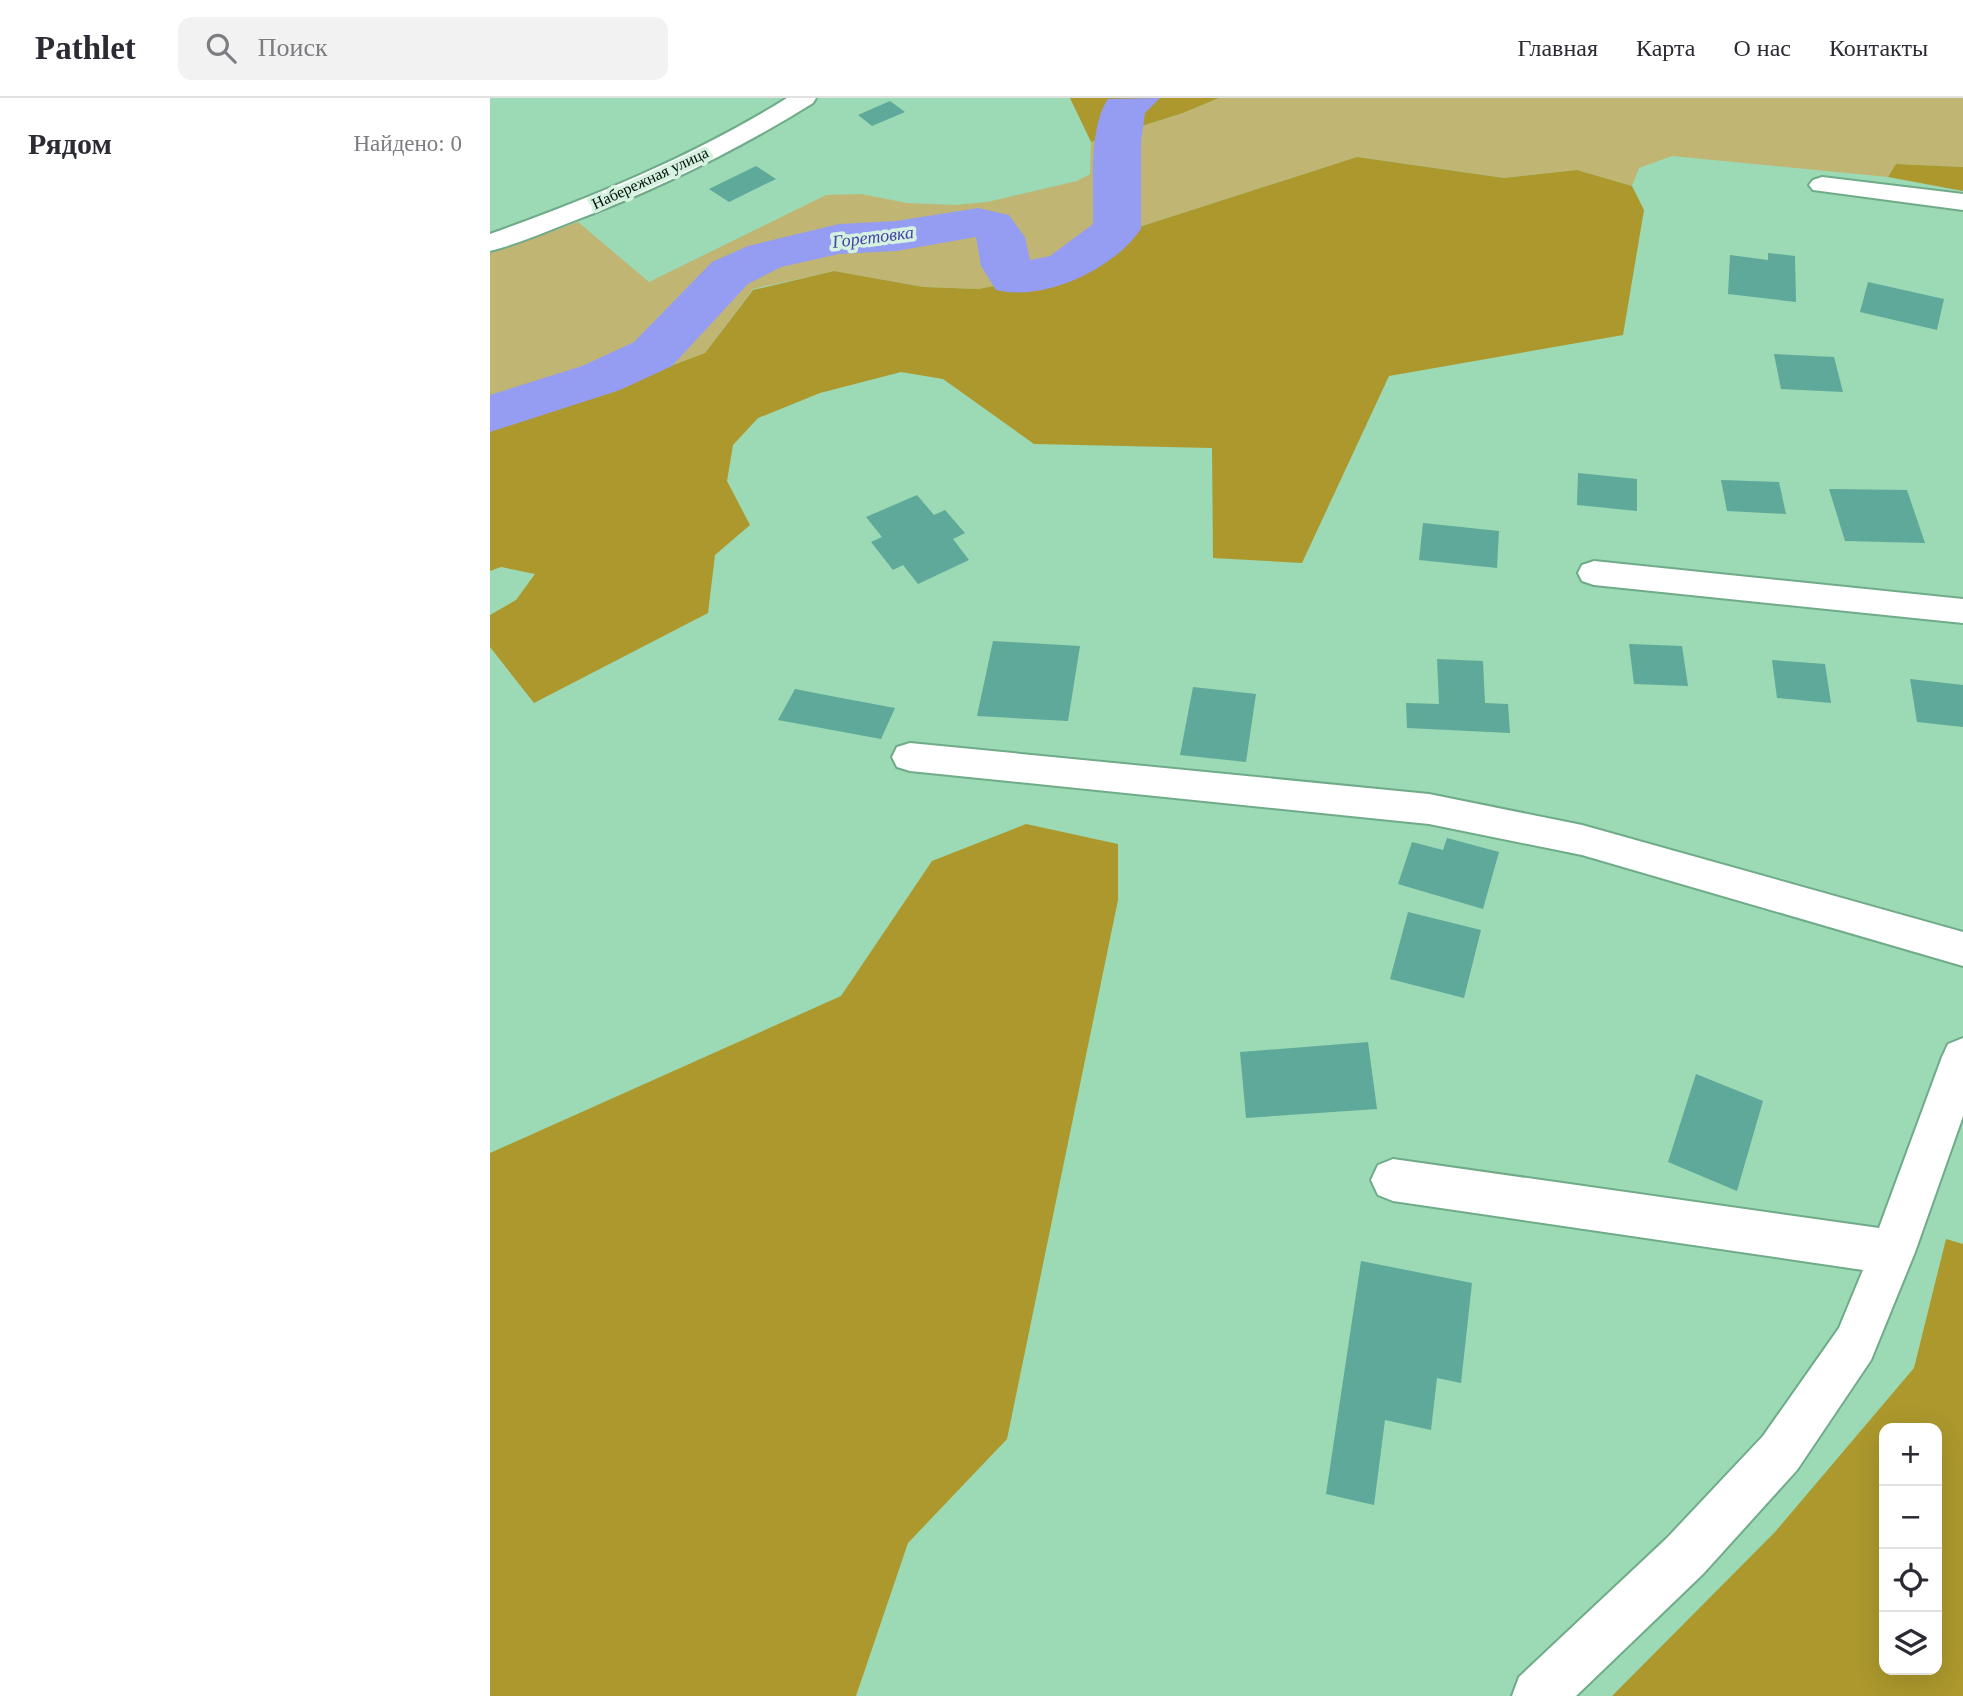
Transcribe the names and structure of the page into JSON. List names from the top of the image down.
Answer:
{
  "streets": {
    "street": ["Набережная улица"]
  },
  "water": ["Горетовка"],
  "page": {
    "header": "Pathlet",
    "search": "Поиск",
    "nav": [
      "Главная",
      "Карта",
      "О нас",
      "Контакты"
    ],
    "heading": ["Рядом", "Найдено: 0"],
    "map_buttons": ["+", "−"]
  }
}
